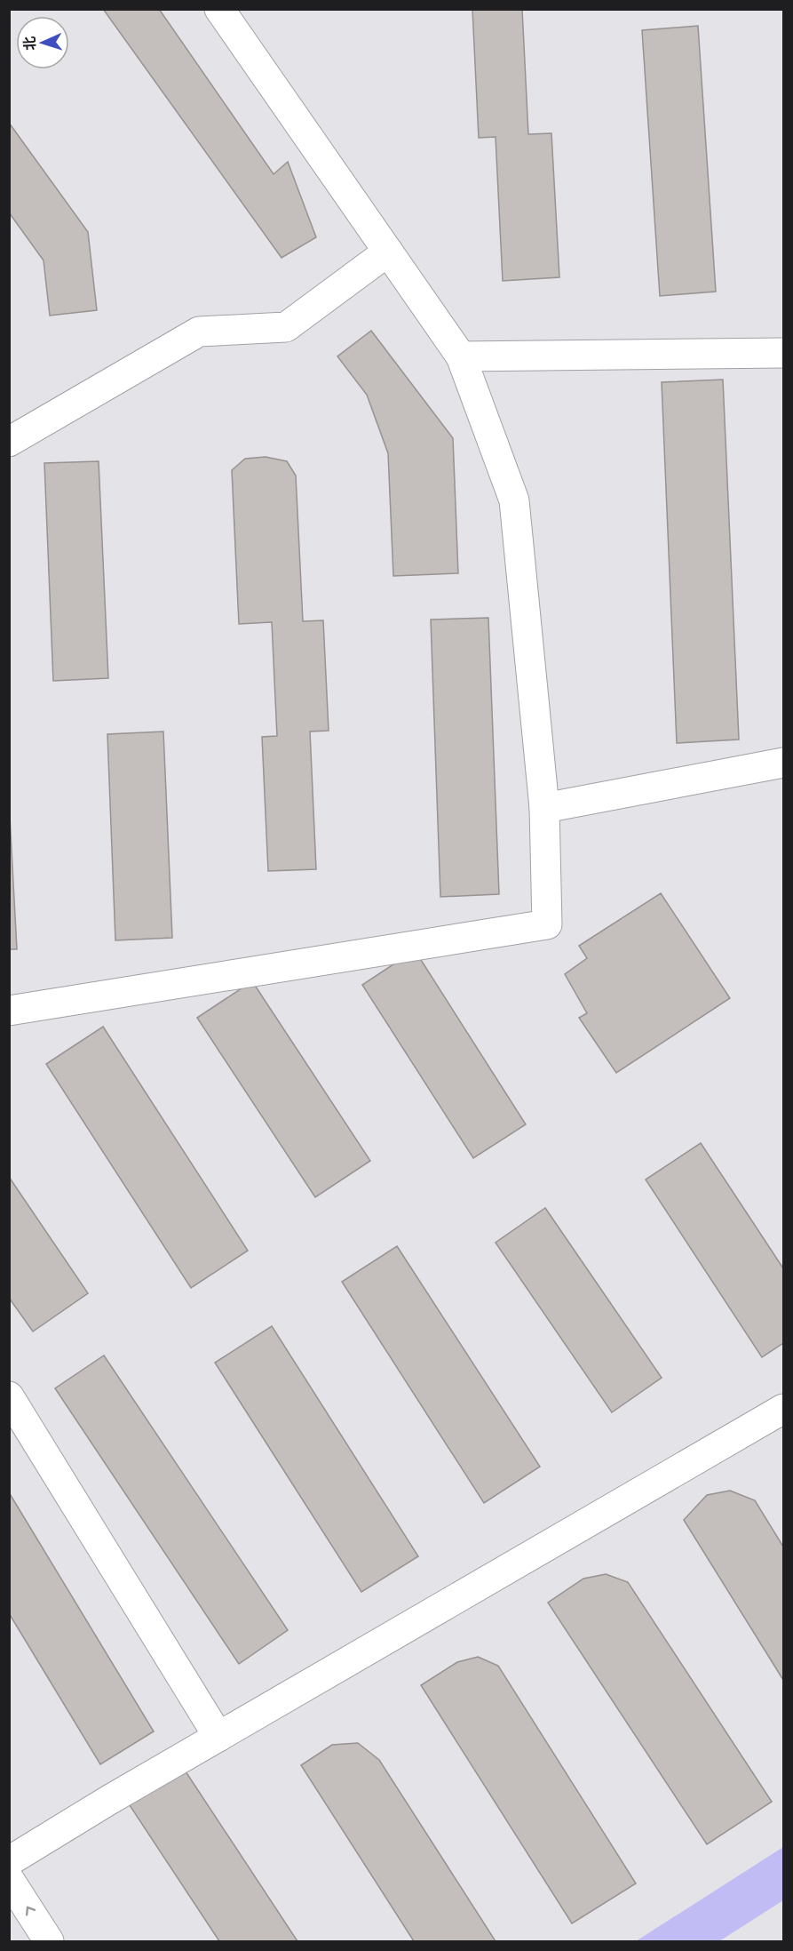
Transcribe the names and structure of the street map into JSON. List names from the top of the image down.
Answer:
{
  "north": "left"
}
